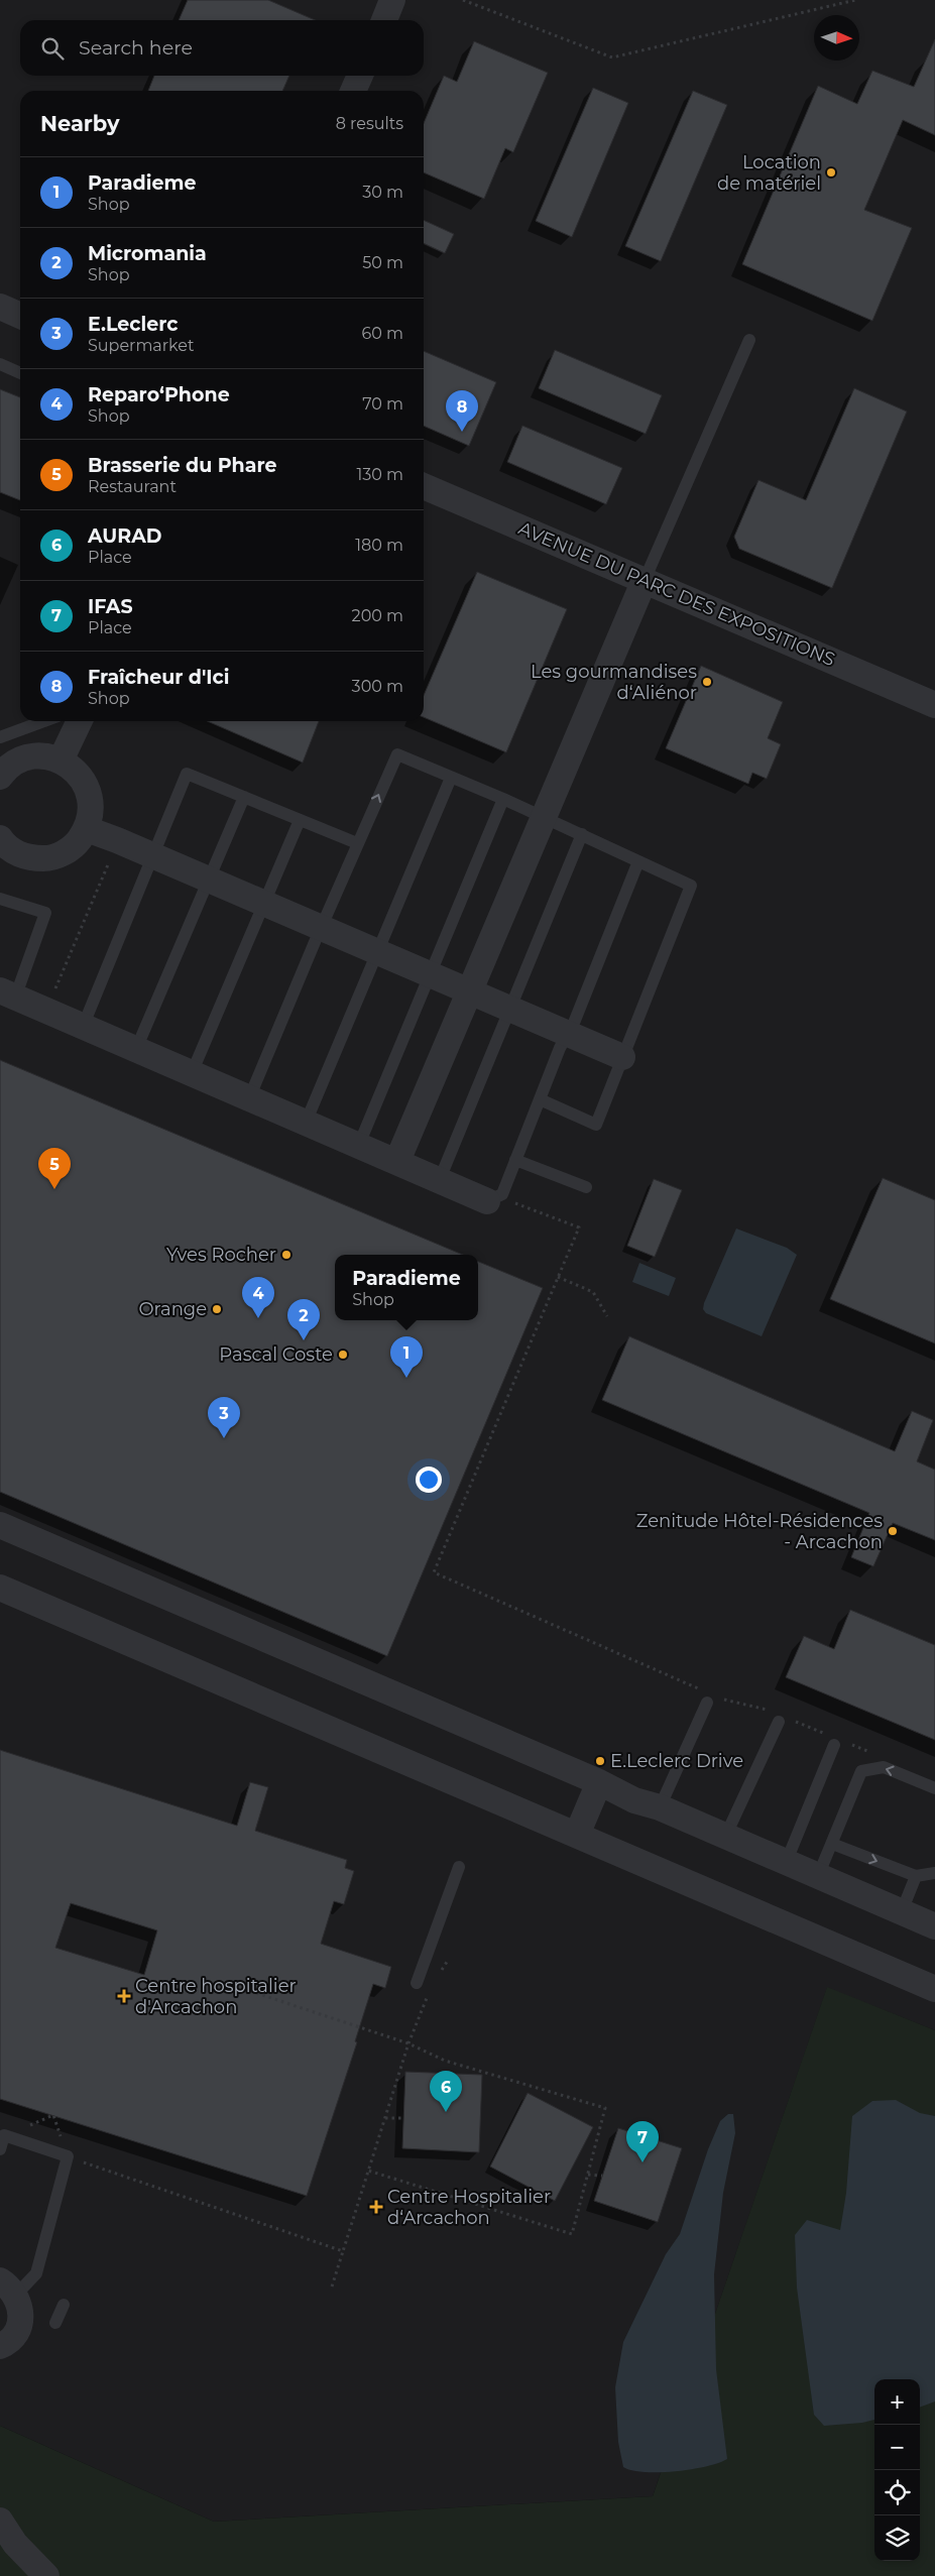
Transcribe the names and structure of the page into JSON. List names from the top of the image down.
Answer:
{
  "streets": {
    "street": ["AVENUE DU PARC DES EXPOSITIONS"]
  },
  "places": {
    "other": [
      "Location de matériel",
      "Les gourmandises d‘Aliénor",
      "Yves Rocher",
      "Orange",
      "Pascal Coste",
      "Zenitude Hôtel-Résidences - Arcachon",
      "E.Leclerc Drive"
    ],
    "health": ["Centre hospitalier d'Arcachon", "Centre Hospitalier d‘Arcachon"]
  },
  "north": "right",
  "page": {
    "search": "Search here",
    "heading": ["Nearby", "8 results"],
    "list": [
      {
        "mark": "1",
        "name": "Paradieme",
        "note": "Shop",
        "value": "30 m"
      },
      {
        "mark": "2",
        "name": "Micromania",
        "note": "Shop",
        "value": "50 m"
      },
      {
        "mark": "3",
        "name": "E.Leclerc",
        "note": "Supermarket",
        "value": "60 m"
      },
      {
        "mark": "4",
        "name": "Reparo‘Phone",
        "note": "Shop",
        "value": "70 m"
      },
      {
        "mark": "5",
        "name": "Brasserie du Phare",
        "note": "Restaurant",
        "value": "130 m"
      },
      {
        "mark": "6",
        "name": "AURAD",
        "note": "Place",
        "value": "180 m"
      },
      {
        "mark": "7",
        "name": "IFAS",
        "note": "Place",
        "value": "200 m"
      },
      {
        "mark": "8",
        "name": "Fraîcheur d'Ici",
        "note": "Shop",
        "value": "300 m"
      }
    ],
    "pins": [
      "8",
      "5",
      "4",
      "2",
      "1",
      "3",
      "6",
      "7"
    ],
    "popup": ["Paradieme", "Shop"],
    "map_buttons": ["+", "−"]
  }
}
